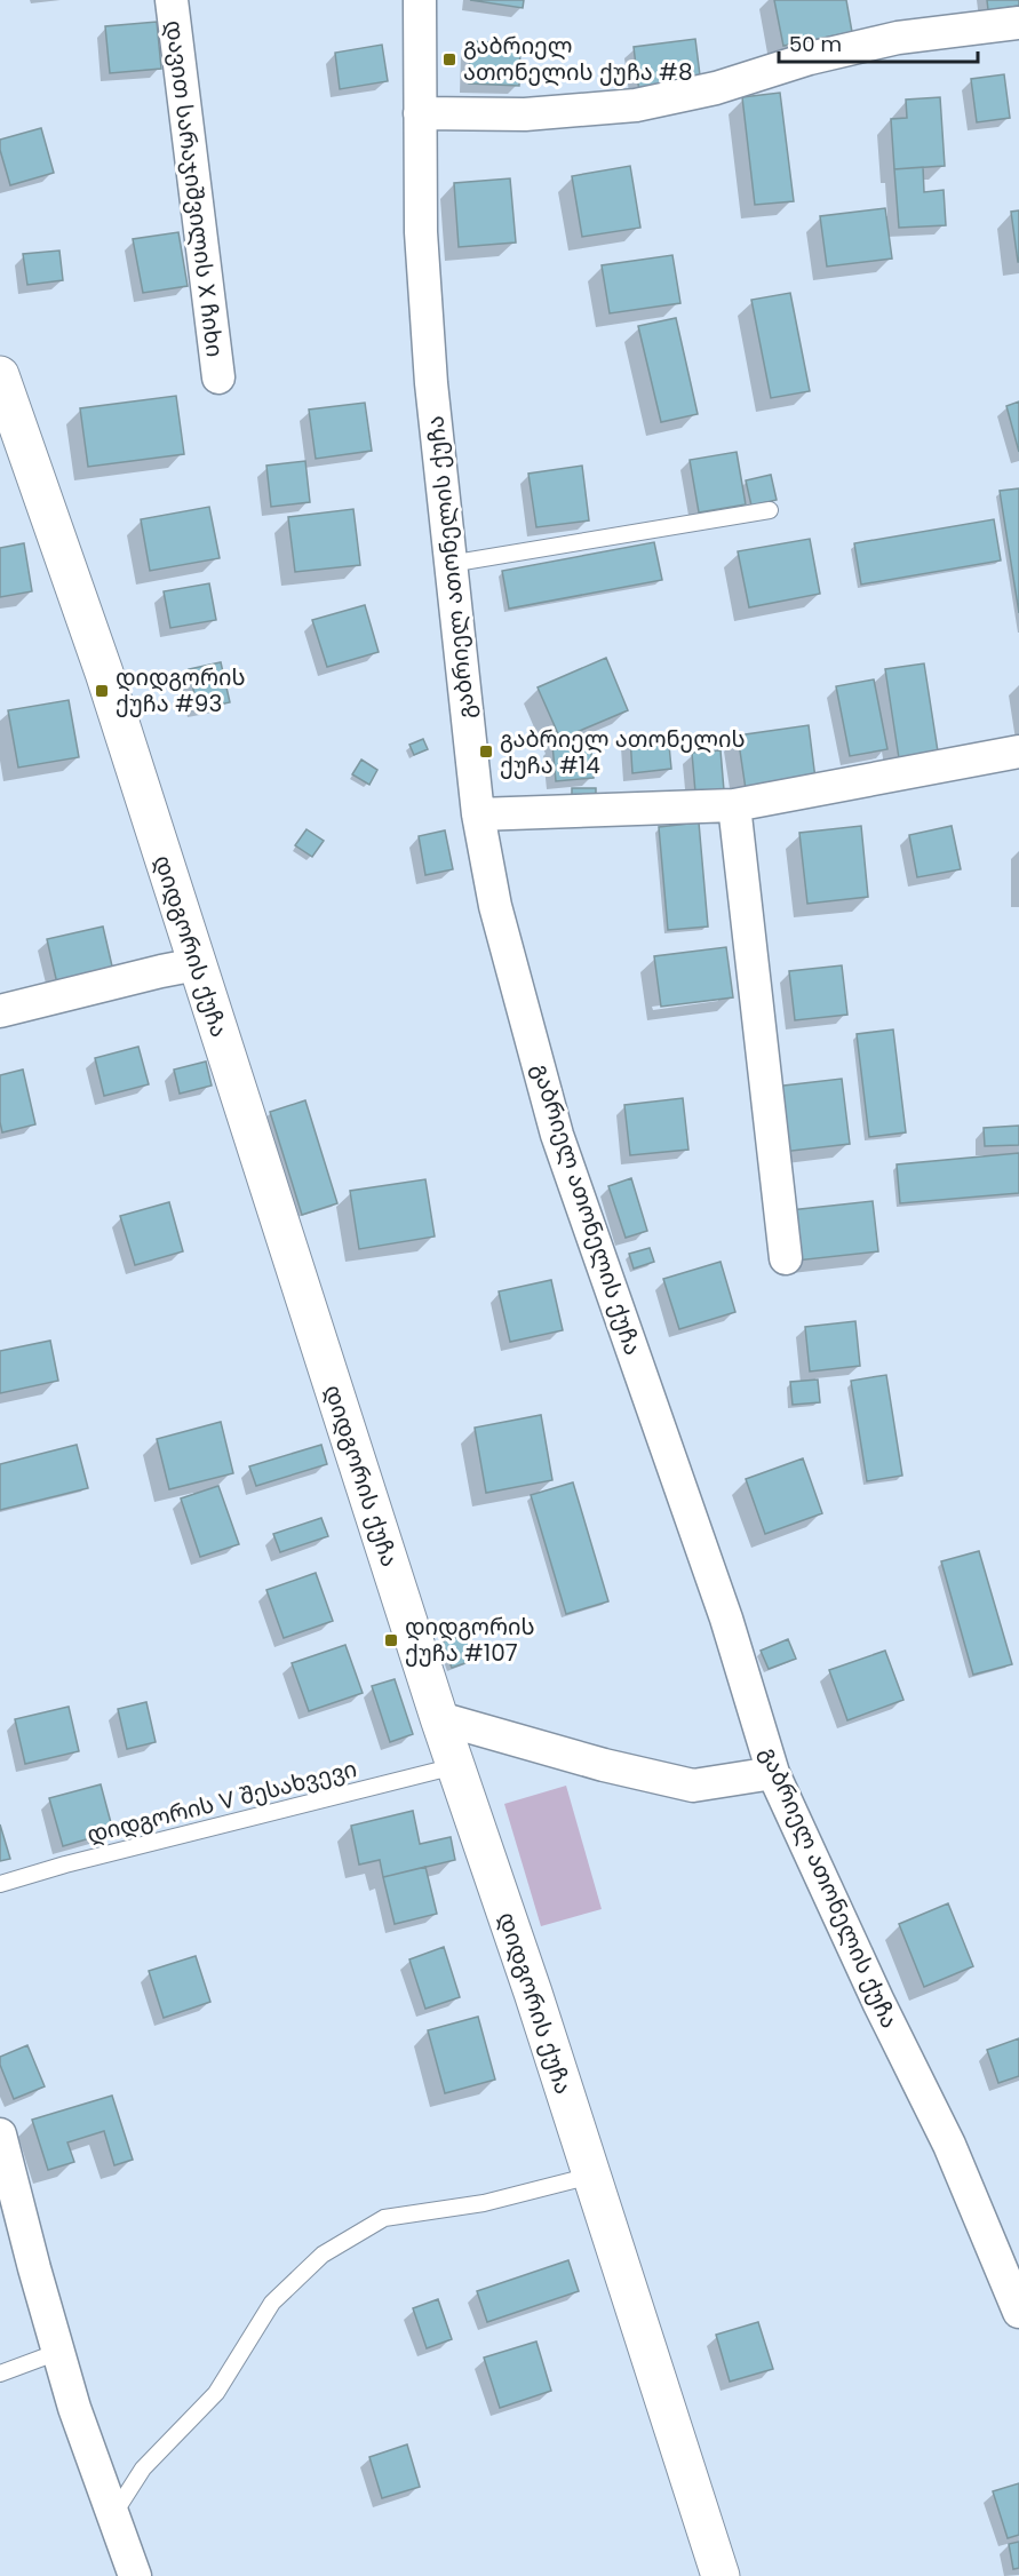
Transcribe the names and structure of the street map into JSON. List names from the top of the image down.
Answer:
{
  "streets": {
    "street": ["დავით სარაჯიშვილის X ჩიხი", "გაბრიელ ათონელის ქუჩა", "დიდგორის ქუჩა"],
    "lane": ["დიდგორის V შესახვევი"]
  },
  "crossings": [
    ["დიდგორის ქუჩა", "დიდგორის V შესახვევი"]
  ],
  "places": {
    "transit": [
      "გაბრიელ ათონელის ქუჩა #8",
      "დიდგორის ქუჩა #93",
      "გაბრიელ ათონელის ქუჩა #14",
      "დიდგორის ქუჩა #107"
    ]
  },
  "scale_bar": "50 m"
}
